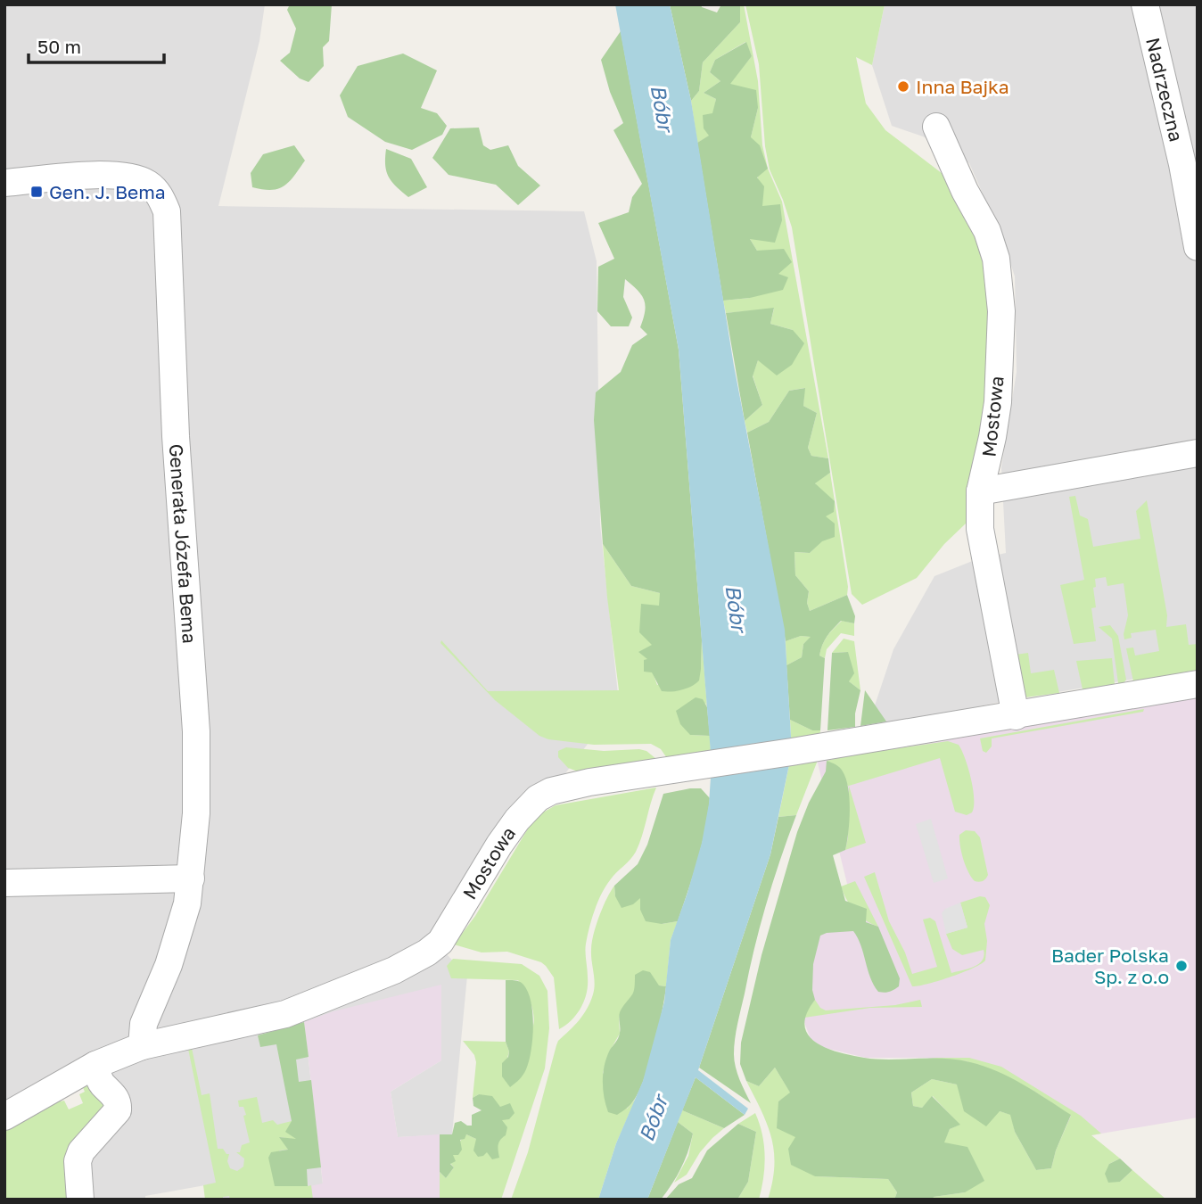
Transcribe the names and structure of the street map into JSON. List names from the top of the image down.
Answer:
{
  "streets": {
    "street": ["Nadrzeczna", "Mostowa", "Generała Józefa Bema"]
  },
  "crossings": [
    ["Mostowa", "Generała Józefa Bema"]
  ],
  "water": ["Bóbr"],
  "places": {
    "other": ["Inna Bajka", "Bader Polska Sp. z o.o"],
    "transit": ["Gen. J. Bema"]
  },
  "scale_bar": "50 m"
}
